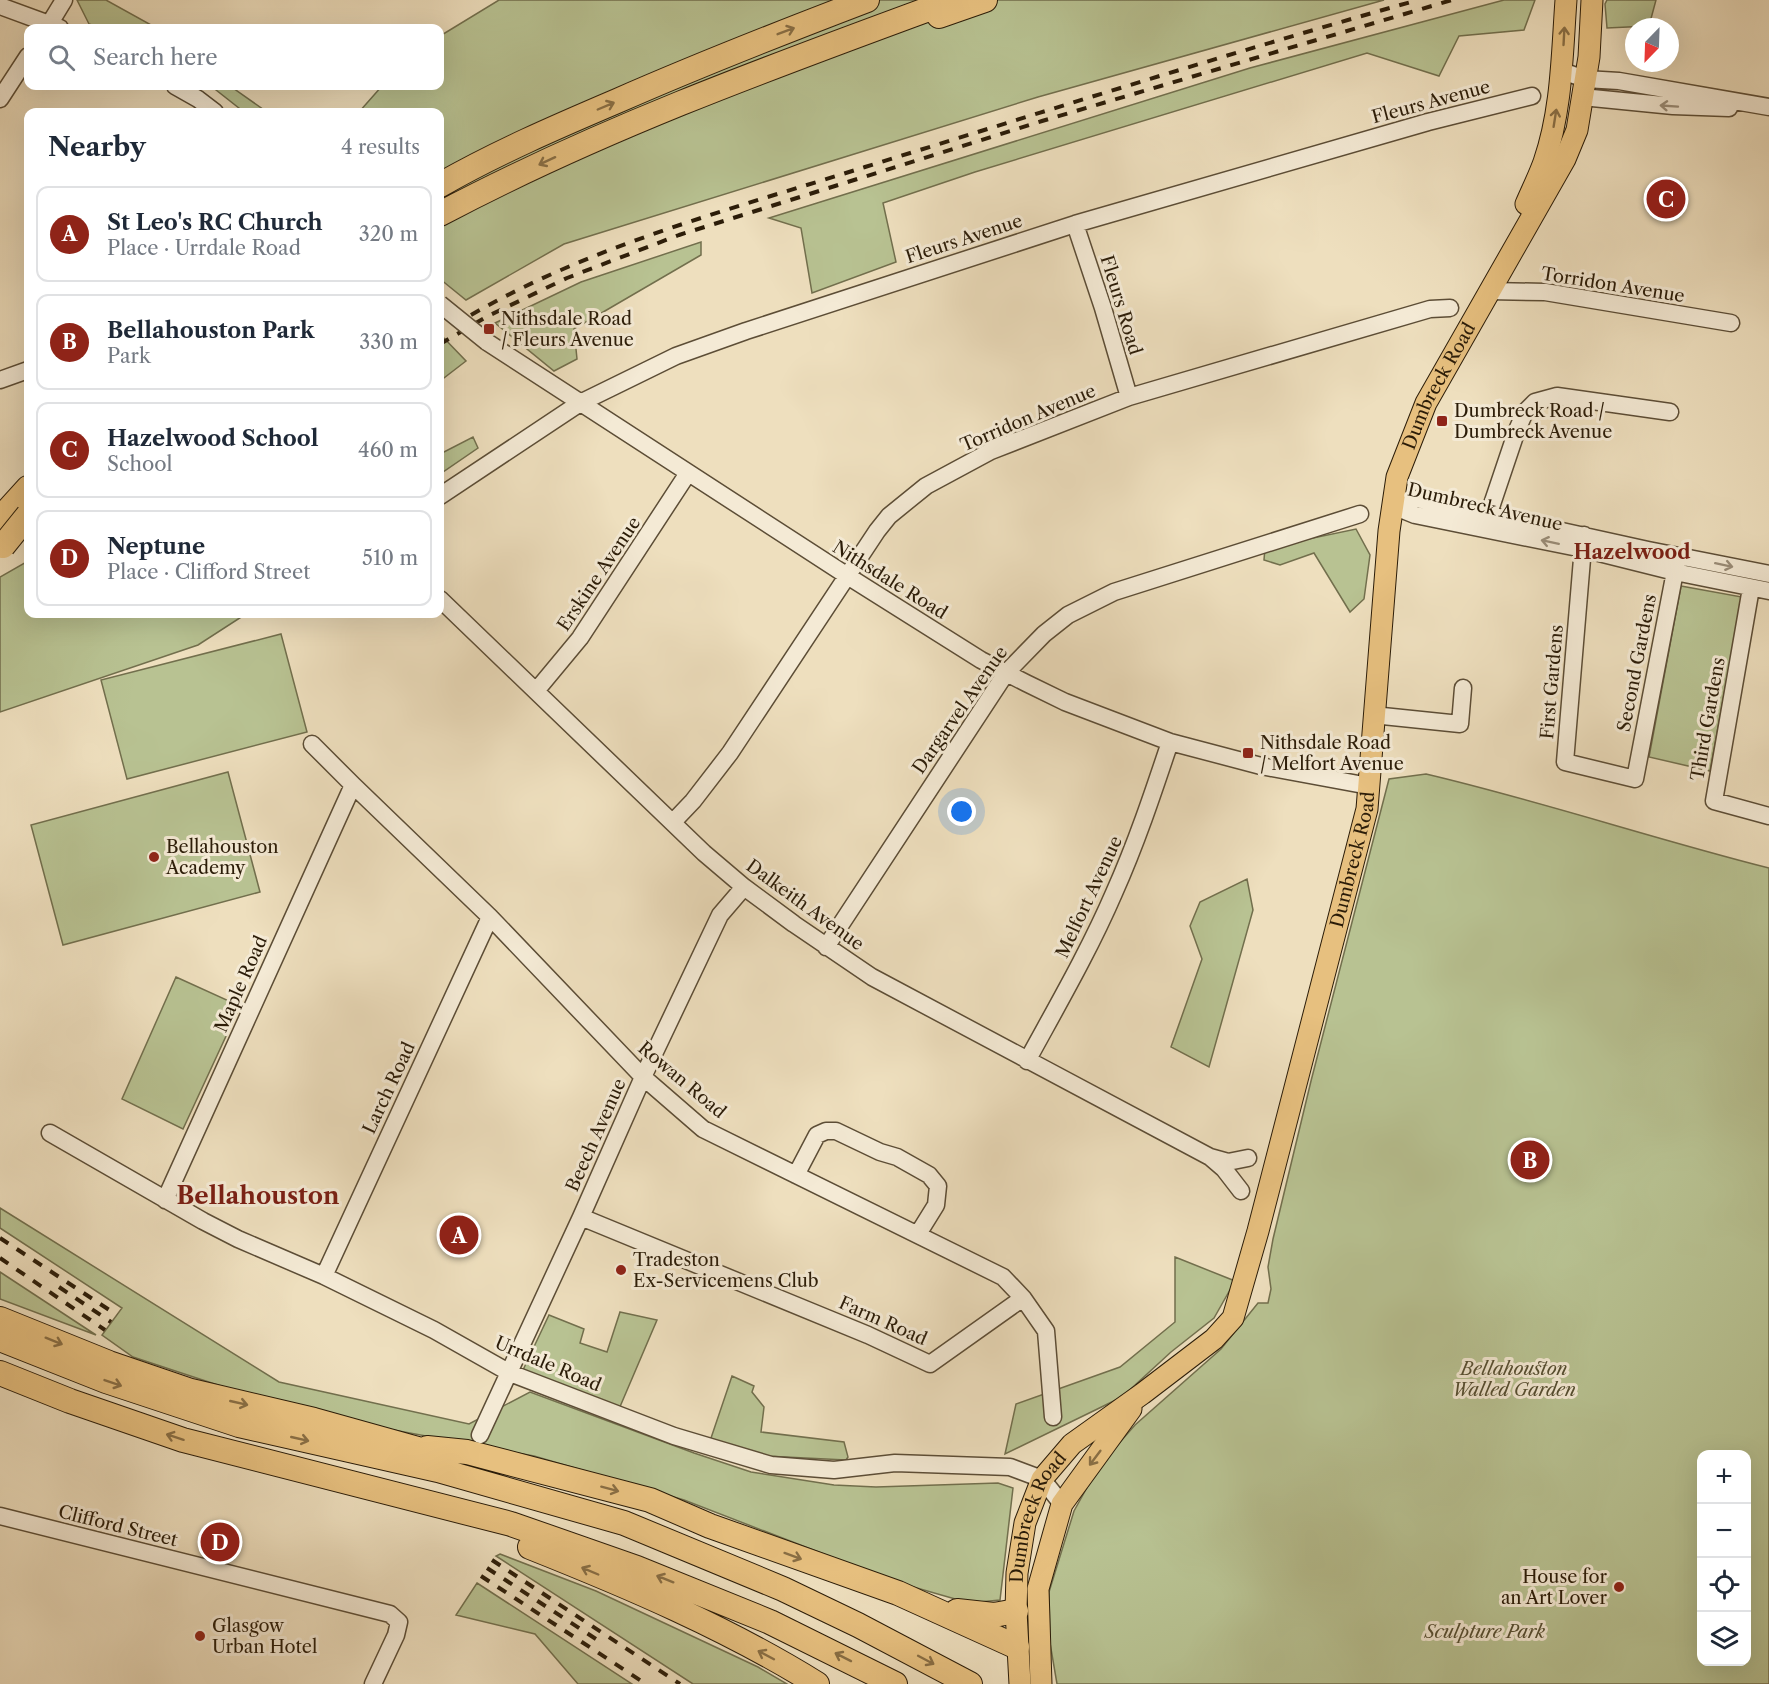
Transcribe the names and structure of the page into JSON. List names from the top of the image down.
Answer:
{
  "streets": {
    "main road": ["Dumbreck Road"],
    "street": [
      "Fleurs Avenue",
      "Torridon Avenue",
      "Fleurs Road",
      "Dumbreck Avenue",
      "Erskine Avenue",
      "Nithsdale Road",
      "Second Gardens",
      "First Gardens",
      "Dargarvel Avenue",
      "Third Gardens",
      "Melfort Avenue",
      "Dalkeith Avenue",
      "Maple Road",
      "Rowan Road",
      "Larch Road",
      "Beech Avenue",
      "Farm Road",
      "Urrdale Road",
      "Clifford Street"
    ]
  },
  "crossings": [
    ["Fleurs Avenue", "Fleurs Road"],
    ["Fleurs Avenue", "Nithsdale Road"],
    ["Torridon Avenue", "Fleurs Road"],
    ["Torridon Avenue", "Dumbreck Road"],
    ["Torridon Avenue", "Nithsdale Road"],
    ["Torridon Avenue", "Dalkeith Avenue"],
    ["Dumbreck Road", "Dumbreck Avenue"],
    ["Dumbreck Road", "Nithsdale Road"],
    ["Dumbreck Road", "Urrdale Road"],
    ["Dumbreck Avenue", "Second Gardens"],
    ["Dumbreck Avenue", "First Gardens"],
    ["Dumbreck Avenue", "Third Gardens"],
    ["Erskine Avenue", "Nithsdale Road"],
    ["Erskine Avenue", "Dalkeith Avenue"],
    ["Nithsdale Road", "Dargarvel Avenue"],
    ["Nithsdale Road", "Melfort Avenue"],
    ["Second Gardens", "First Gardens"],
    ["Dargarvel Avenue", "Dalkeith Avenue"],
    ["Melfort Avenue", "Dalkeith Avenue"],
    ["Dalkeith Avenue", "Beech Avenue"],
    ["Maple Road", "Rowan Road"],
    ["Maple Road", "Urrdale Road"],
    ["Rowan Road", "Larch Road"],
    ["Rowan Road", "Beech Avenue"],
    ["Rowan Road", "Farm Road"],
    ["Larch Road", "Urrdale Road"],
    ["Beech Avenue", "Farm Road"],
    ["Beech Avenue", "Urrdale Road"]
  ],
  "districts": ["Hazelwood", "Bellahouston"],
  "parks": ["Bellahouston Walled Garden", "Sculpture Park"],
  "places": {
    "transit": ["Nithsdale Road / Fleurs Avenue", "Dumbreck Road / Dumbreck Avenue", "Nithsdale Road / Melfort Avenue"],
    "other": [
      "Bellahouston Academy",
      "Tradeston Ex-Servicemens Club",
      "House for an Art Lover",
      "Glasgow Urban Hotel"
    ]
  },
  "north": "bottom left",
  "page": {
    "search": "Search here",
    "heading": ["Nearby", "4 results"],
    "pins": [
      "C",
      "B",
      "A",
      "D"
    ],
    "list": [
      {
        "mark": "A",
        "name": "St Leo's RC Church",
        "note": "Place · Urrdale Road",
        "value": "320 m"
      },
      {
        "mark": "B",
        "name": "Bellahouston Park",
        "note": "Park",
        "value": "330 m"
      },
      {
        "mark": "C",
        "name": "Hazelwood School",
        "note": "School",
        "value": "460 m"
      },
      {
        "mark": "D",
        "name": "Neptune",
        "note": "Place · Clifford Street",
        "value": "510 m"
      }
    ],
    "map_buttons": ["+", "−"]
  }
}
